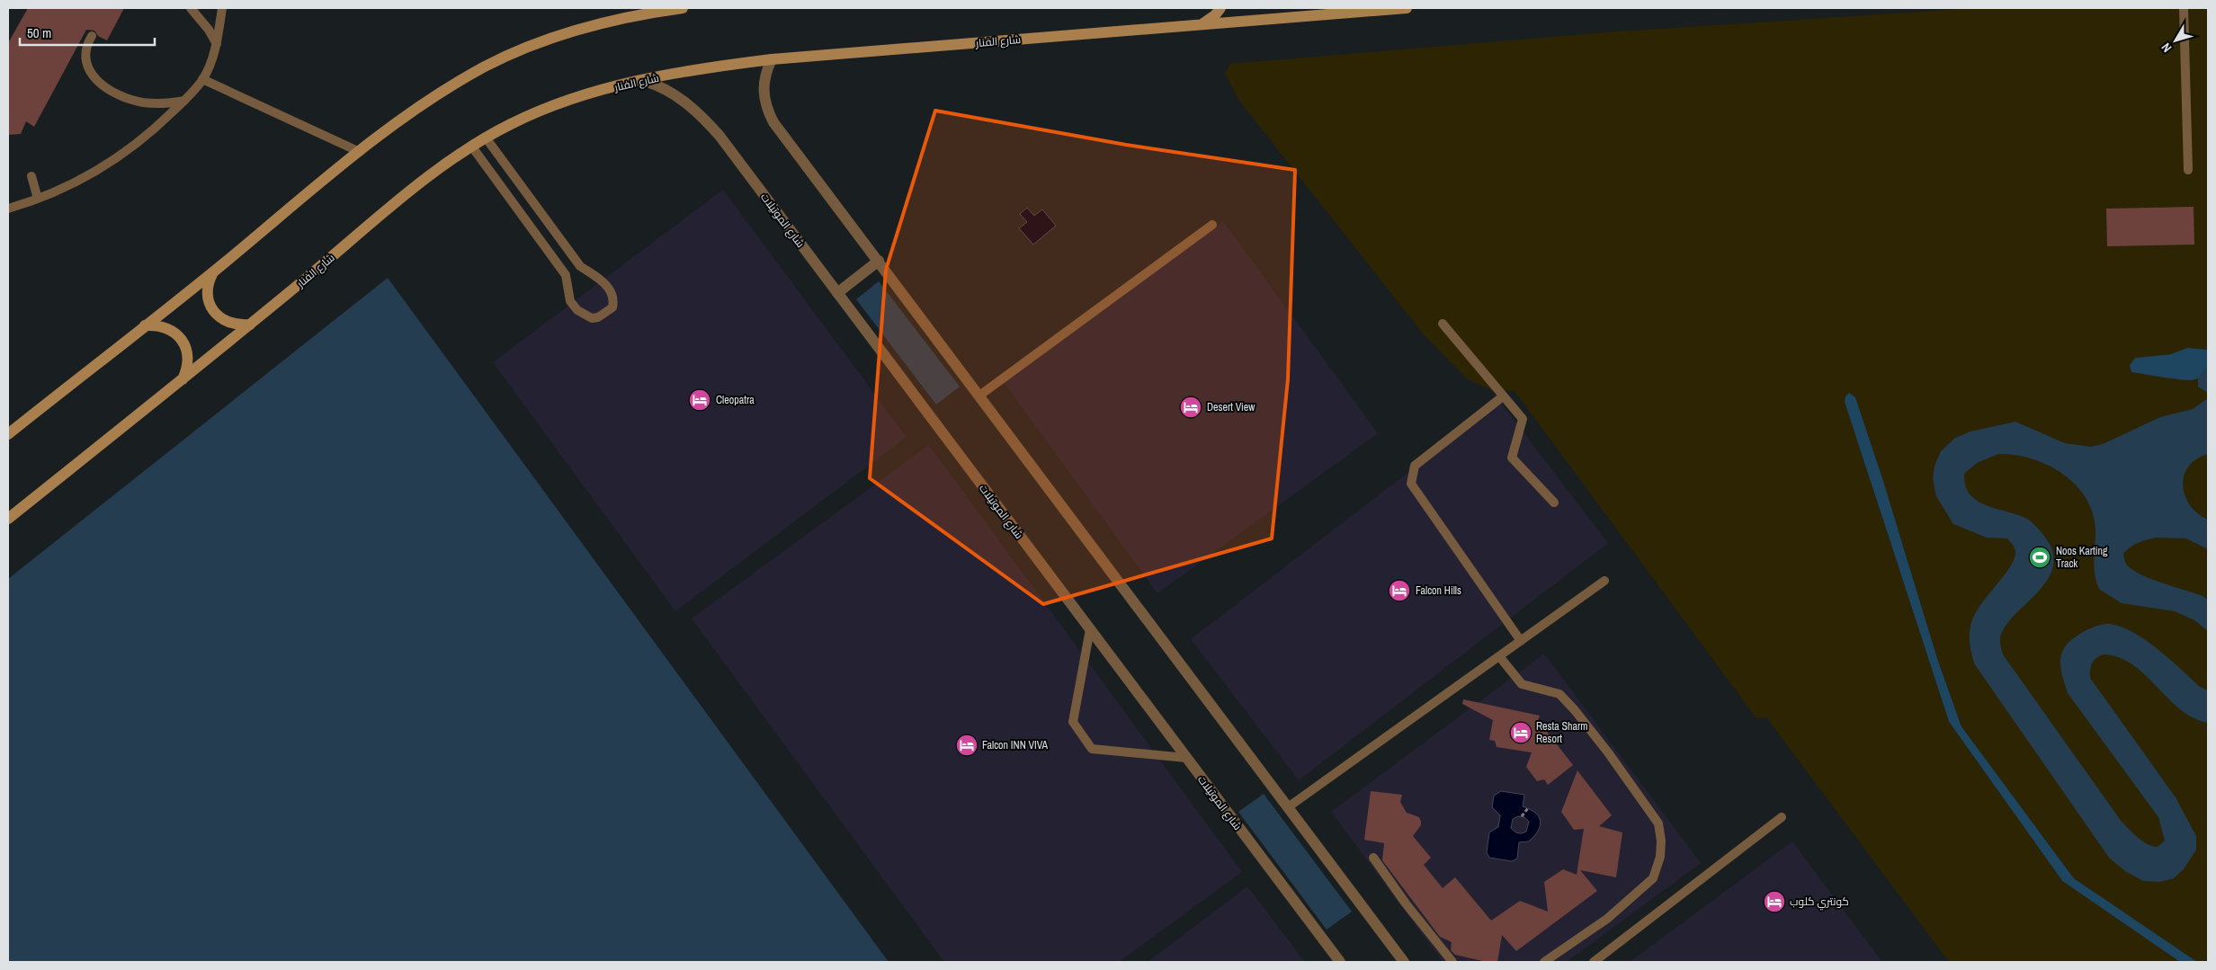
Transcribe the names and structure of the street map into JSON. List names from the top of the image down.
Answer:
{
  "streets": {
    "main road": ["شارع الفنار"],
    "street": ["شارع الموتيلات"]
  },
  "crossings": [
    ["شارع الفنار", "شارع الموتيلات"]
  ],
  "places": {
    "hotel": [
      "Cleopatra",
      "Desert View",
      "Falcon Hills",
      "Resta Sharm Resort",
      "Falcon INN VIVA",
      "كونتري كلوب"
    ],
    "sports": ["Noos Karting Track"]
  },
  "scale_bar": "50 m",
  "north": "bottom left"
}
